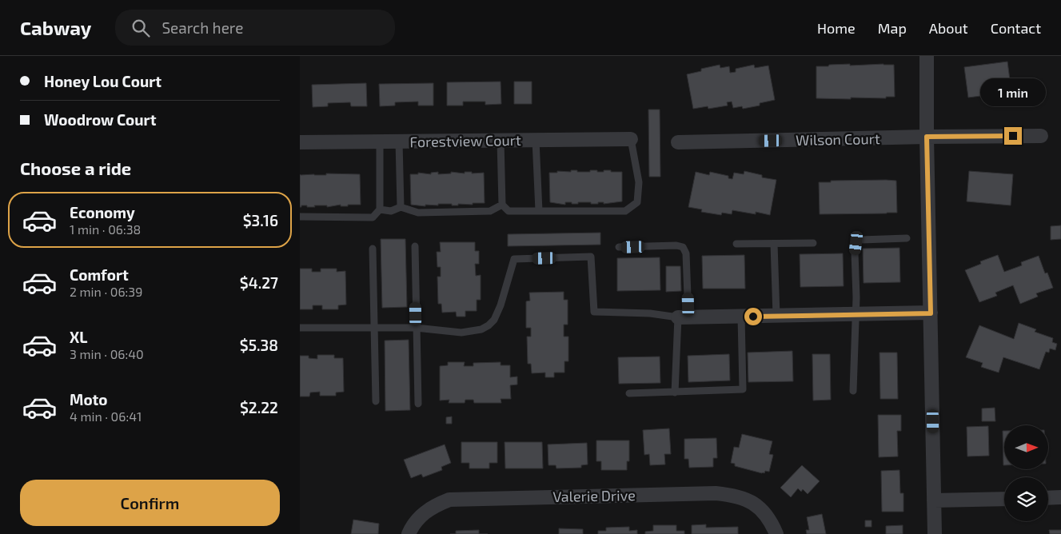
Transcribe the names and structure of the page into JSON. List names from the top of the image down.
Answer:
{
  "streets": {
    "street": ["Wilson Court", "Forestview Court", "Valerie Drive"]
  },
  "north": "right",
  "page": {
    "header": "Cabway",
    "search": "Search here",
    "nav": [
      "Home",
      "Map",
      "About",
      "Contact"
    ],
    "banner": ["Honey Lou Court", "Woodrow Court"],
    "bubble": "1 min",
    "heading": "Choose a ride",
    "list": [
      {
        "name": "Economy",
        "note": "1 min · 06:38",
        "value": "$3.16"
      },
      {
        "name": "Comfort",
        "note": "2 min · 06:39",
        "value": "$4.27"
      },
      {
        "name": "XL",
        "note": "3 min · 06:40",
        "value": "$5.38"
      },
      {
        "name": "Moto",
        "note": "4 min · 06:41",
        "value": "$2.22"
      }
    ],
    "buttons": "Confirm"
  }
}
